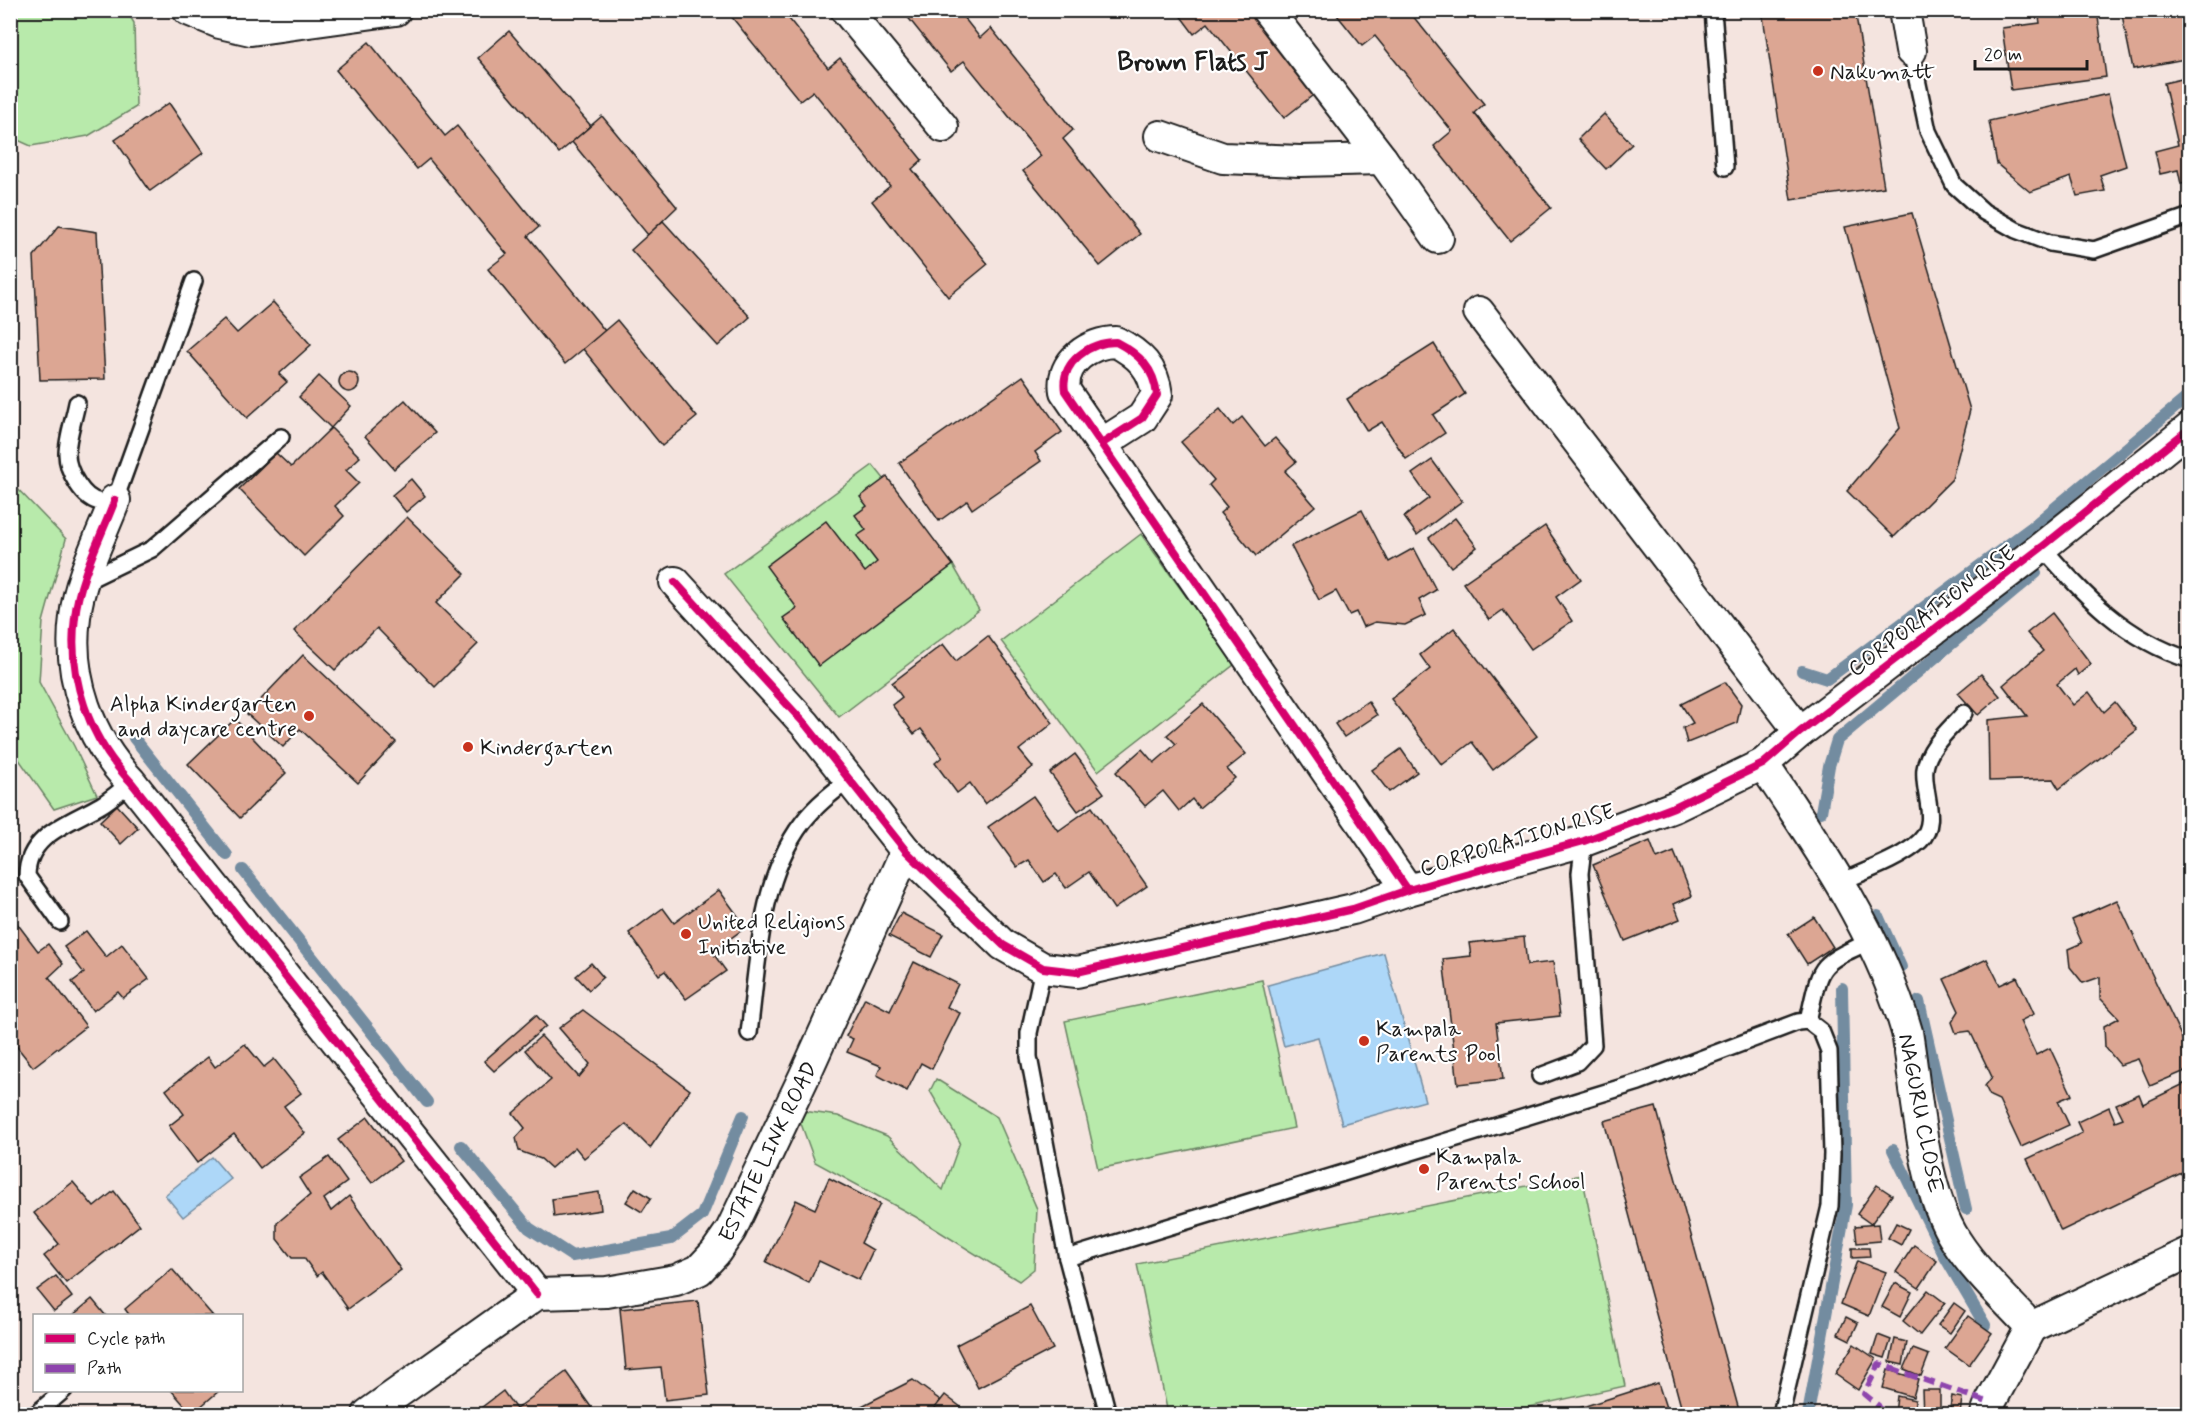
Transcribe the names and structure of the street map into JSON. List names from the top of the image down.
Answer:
{
  "streets": {
    "street": ["CORPORATION RISE", "NAGURU CLOSE", "ESTATE LINK ROAD"]
  },
  "crossings": [
    ["CORPORATION RISE", "NAGURU CLOSE"],
    ["CORPORATION RISE", "ESTATE LINK ROAD"]
  ],
  "districts": ["Brown Flats J"],
  "places": [
    "Nakumatt",
    "Alpha Kindergarten and daycare centre",
    "Kindergarten",
    "United Religions Initiative",
    "Kampala Parents Pool",
    "Kampala Parents' School"
  ],
  "legend": ["Cycle path", "Path"],
  "scale_bar": "20 m"
}
